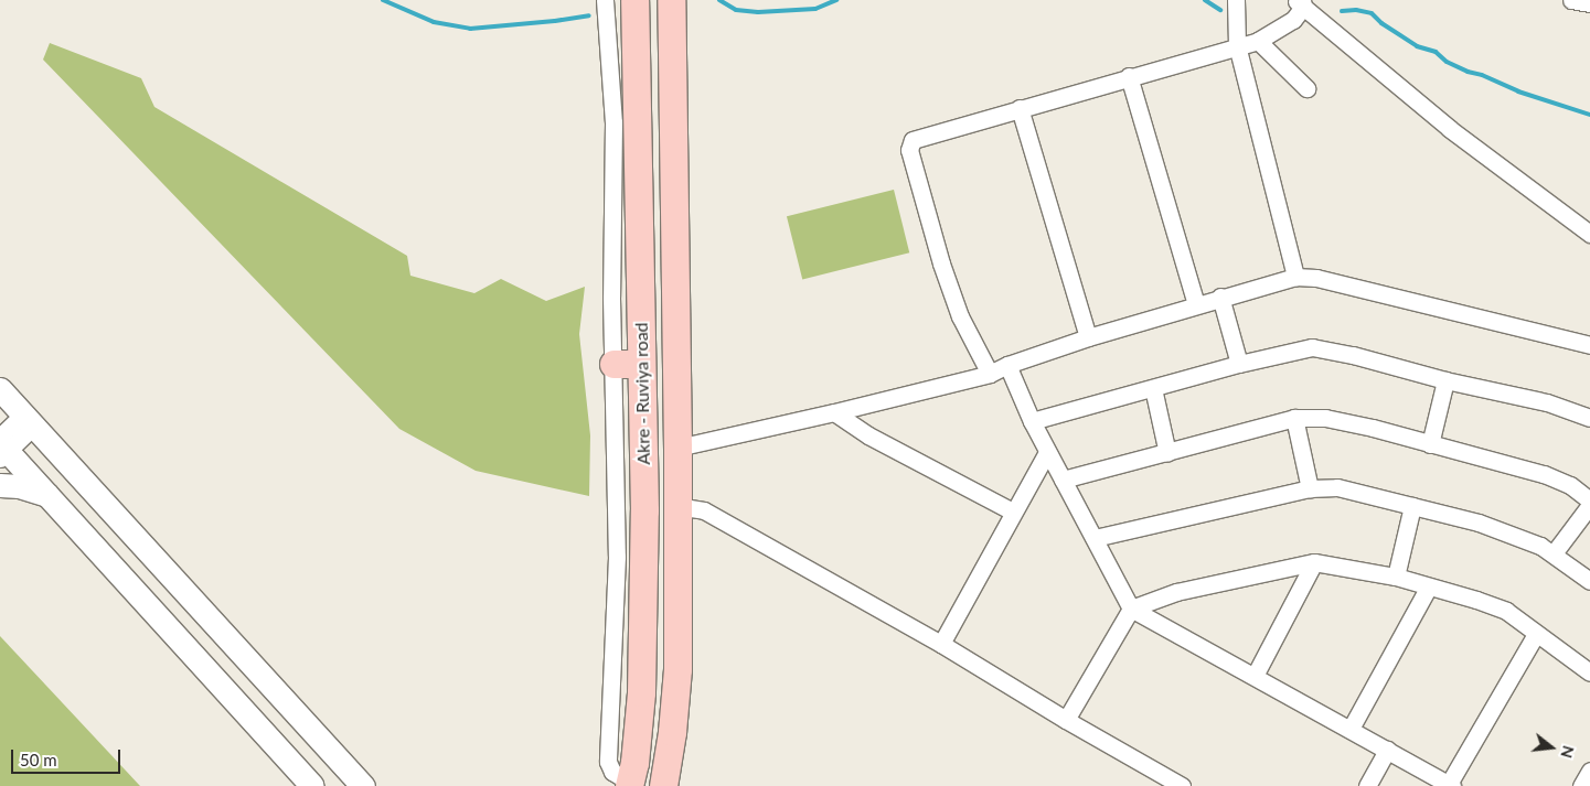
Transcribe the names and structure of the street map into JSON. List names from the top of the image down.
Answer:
{
  "streets": {
    "highway": ["Akre - Ruviya road"]
  },
  "scale_bar": "50 m",
  "north": "right"
}
